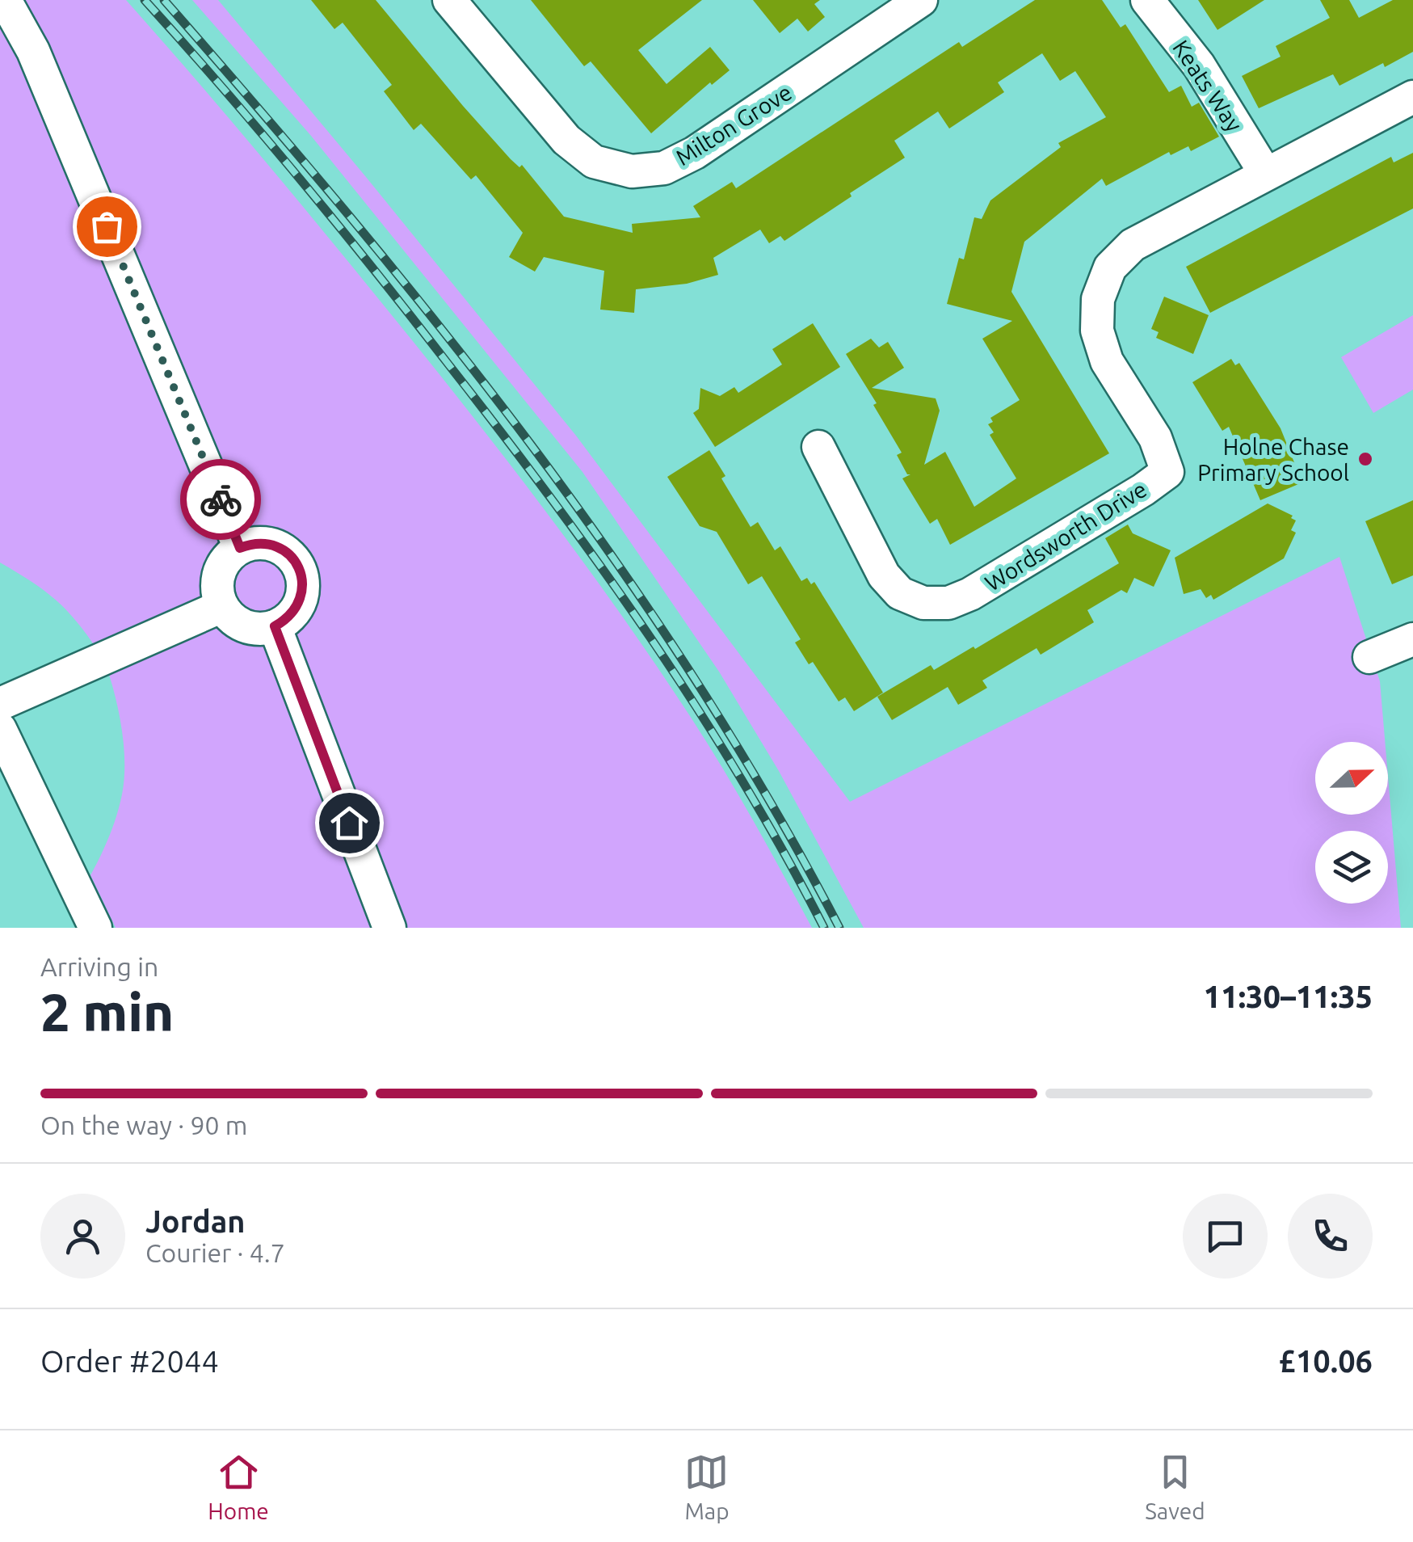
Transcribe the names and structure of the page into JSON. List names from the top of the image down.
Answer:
{
  "streets": {
    "street": ["Keats Way", "Milton Grove", "Wordsworth Drive"]
  },
  "crossings": [
    ["Keats Way", "Wordsworth Drive"]
  ],
  "places": ["Holne Chase Primary School"],
  "north": "right",
  "page": {
    "heading": ["2 min", "Arriving in", "11:30–11:35"],
    "panel": [
      "Jordan",
      "Courier · 4.7",
      "Order #2044",
      "£10.06"
    ],
    "bar": "On the way · 90 m",
    "tabs": ["Home", "Map", "Saved"]
  }
}
